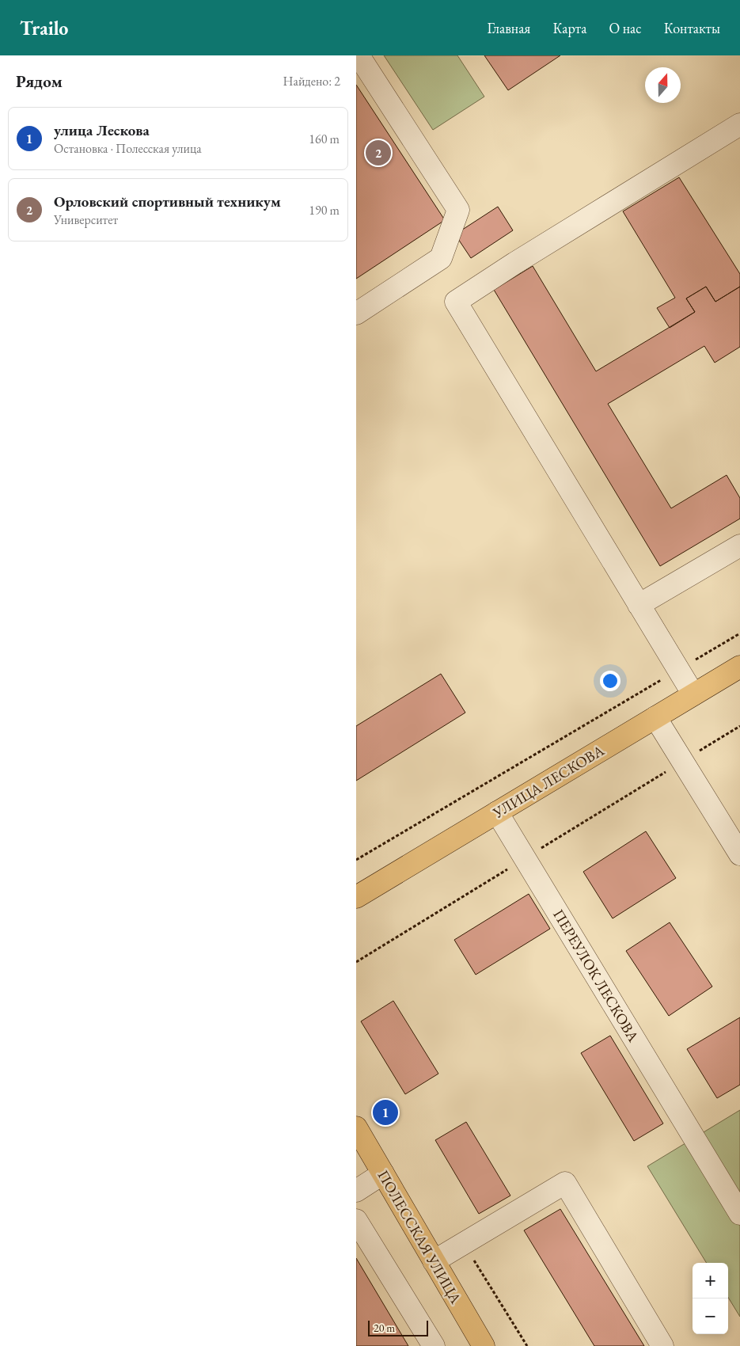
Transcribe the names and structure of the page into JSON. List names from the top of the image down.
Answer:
{
  "streets": {
    "main road": ["УЛИЦА ЛЕСКОВА", "ПОЛЕССКАЯ УЛИЦА"],
    "street": ["ПЕРЕУЛОК ЛЕСКОВА"]
  },
  "crossings": [
    ["УЛИЦА ЛЕСКОВА", "ПЕРЕУЛОК ЛЕСКОВА"]
  ],
  "scale_bar": "20 m",
  "north": "top",
  "page": {
    "header": "Trailo",
    "nav": [
      "Главная",
      "Карта",
      "О нас",
      "Контакты"
    ],
    "heading": ["Рядом", "Найдено: 2"],
    "list": [
      {
        "mark": "1",
        "name": "улица Лескова",
        "note": "Остановка · Полесская улица",
        "value": "160 m"
      },
      {
        "mark": "2",
        "name": "Орловский спортивный техникум",
        "note": "Университет",
        "value": "190 m"
      }
    ],
    "pins": ["2", "1"],
    "map_buttons": ["+", "−"],
    "scale": "20 m"
  }
}
